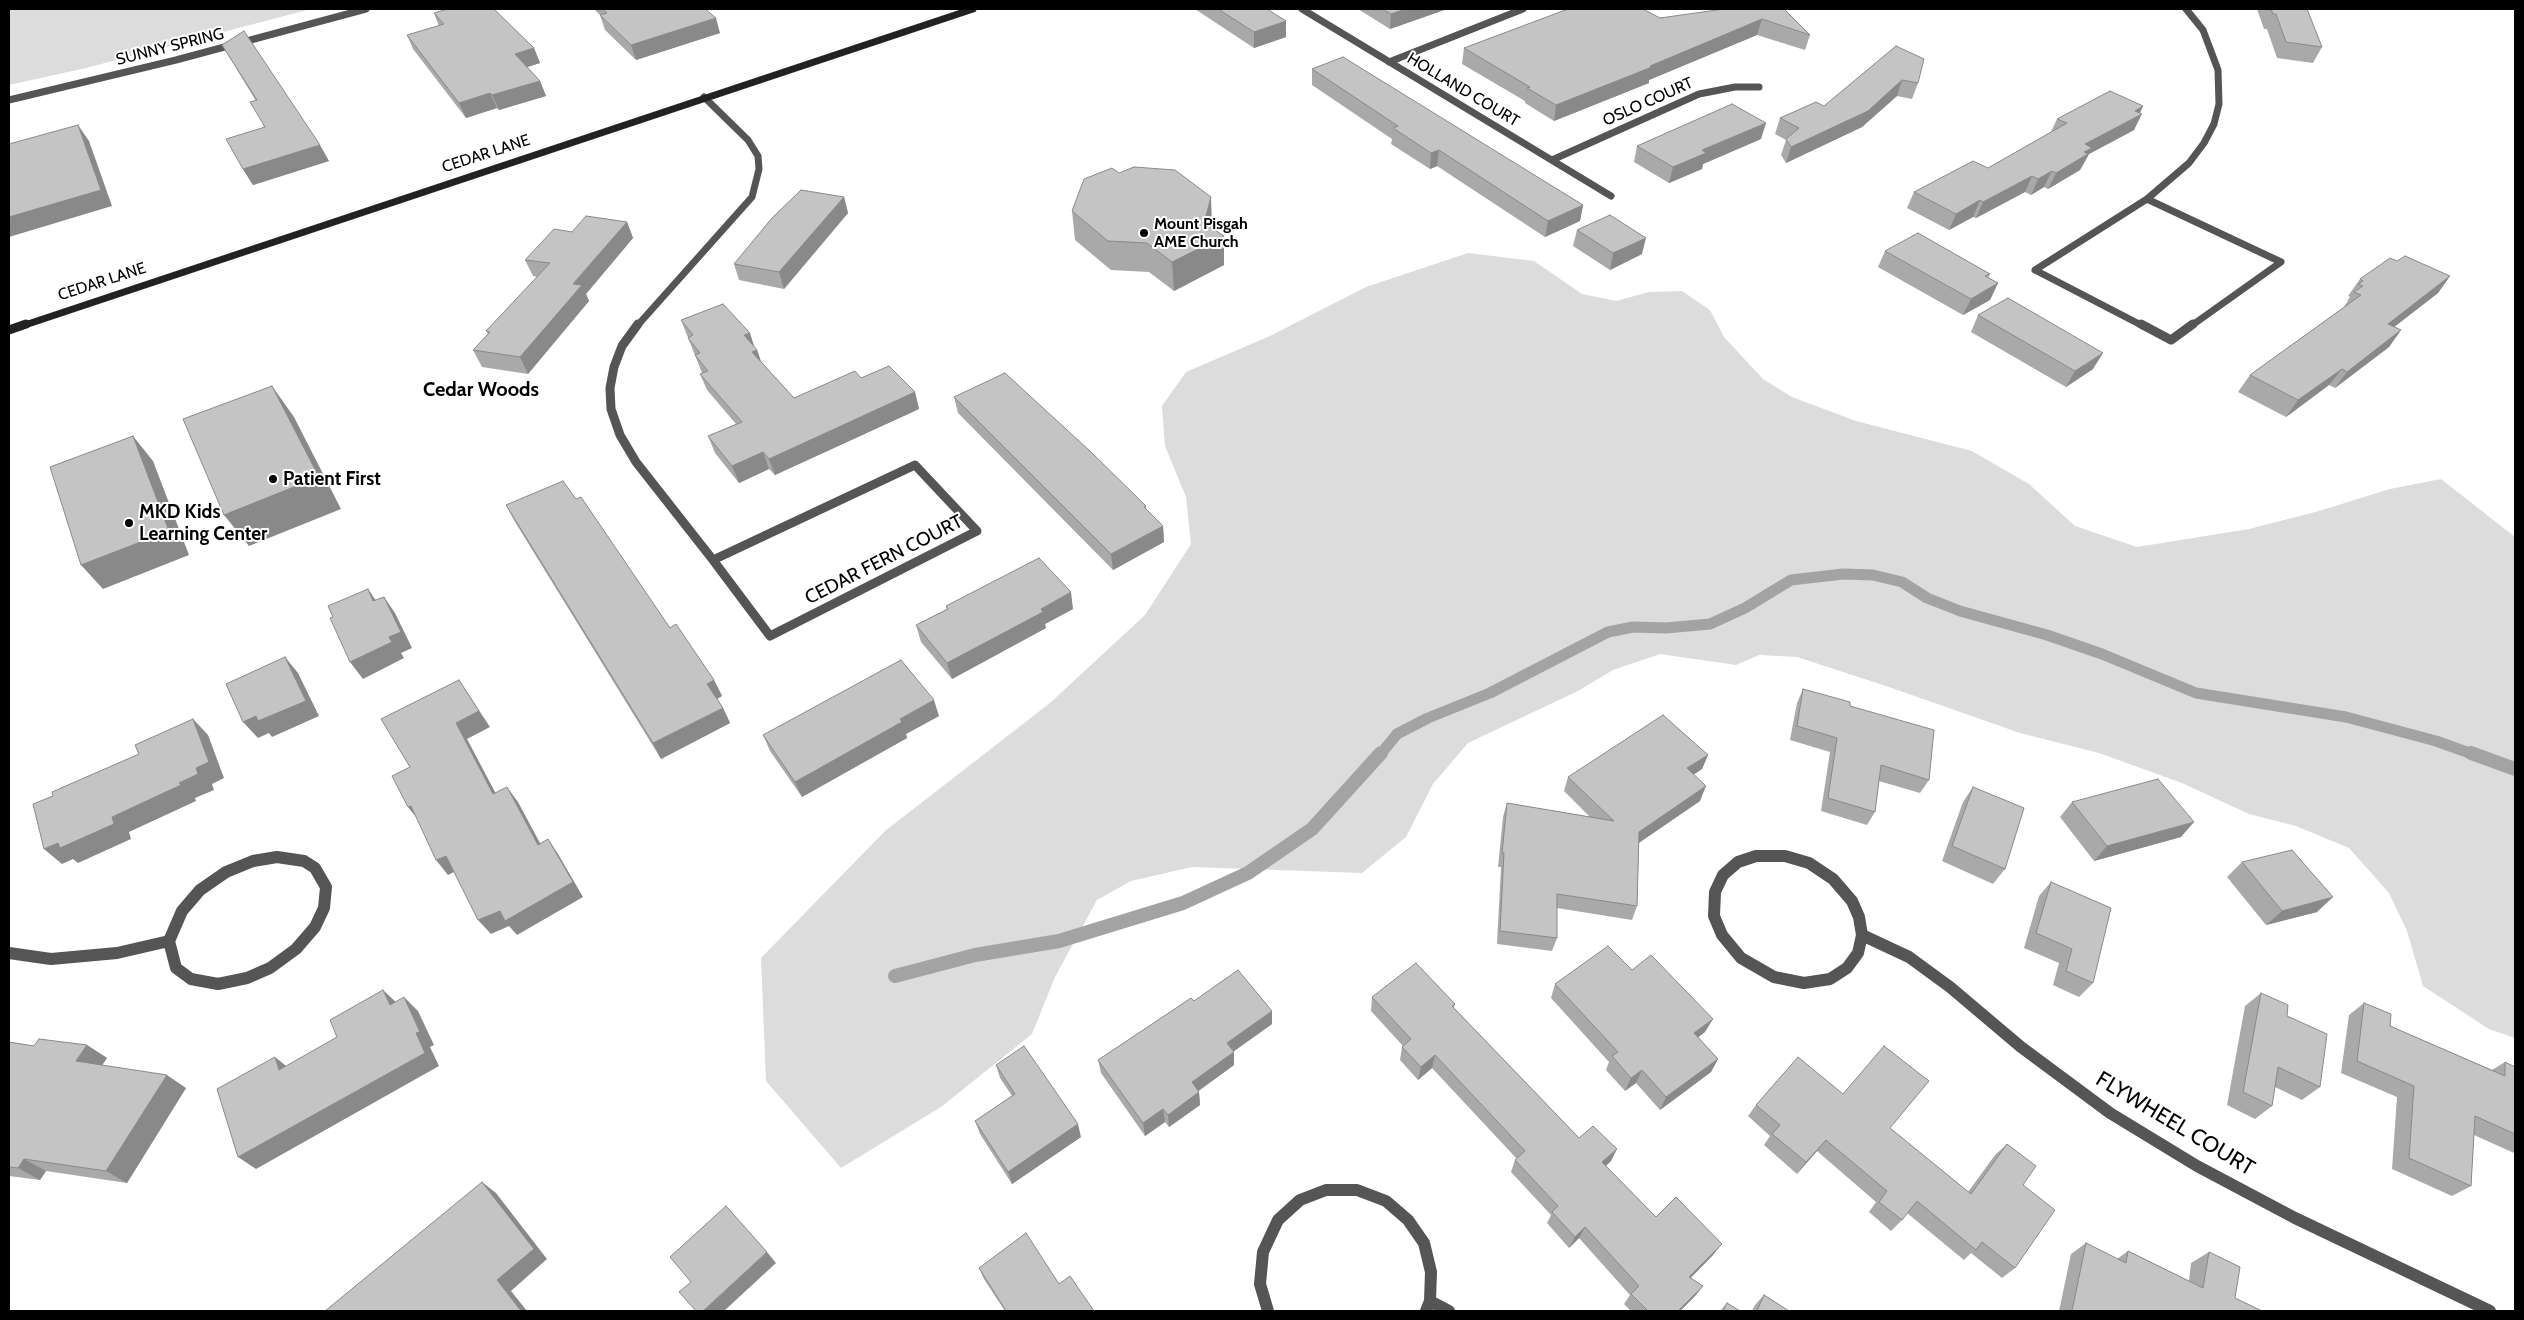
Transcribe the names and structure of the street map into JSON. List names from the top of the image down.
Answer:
{
  "streets": {
    "main road": ["CEDAR LANE"],
    "street": [
      "SUNNY SPRING",
      "HOLLAND COURT",
      "OSLO COURT",
      "CEDAR FERN COURT",
      "FLYWHEEL COURT"
    ]
  },
  "crossings": [
    ["HOLLAND COURT", "OSLO COURT"],
    ["CEDAR LANE", "CEDAR FERN COURT"]
  ],
  "districts": ["Cedar Woods"],
  "places": ["Mount Pisgah AME Church", "Patient First", "MKD Kids Learning Center"]
}
